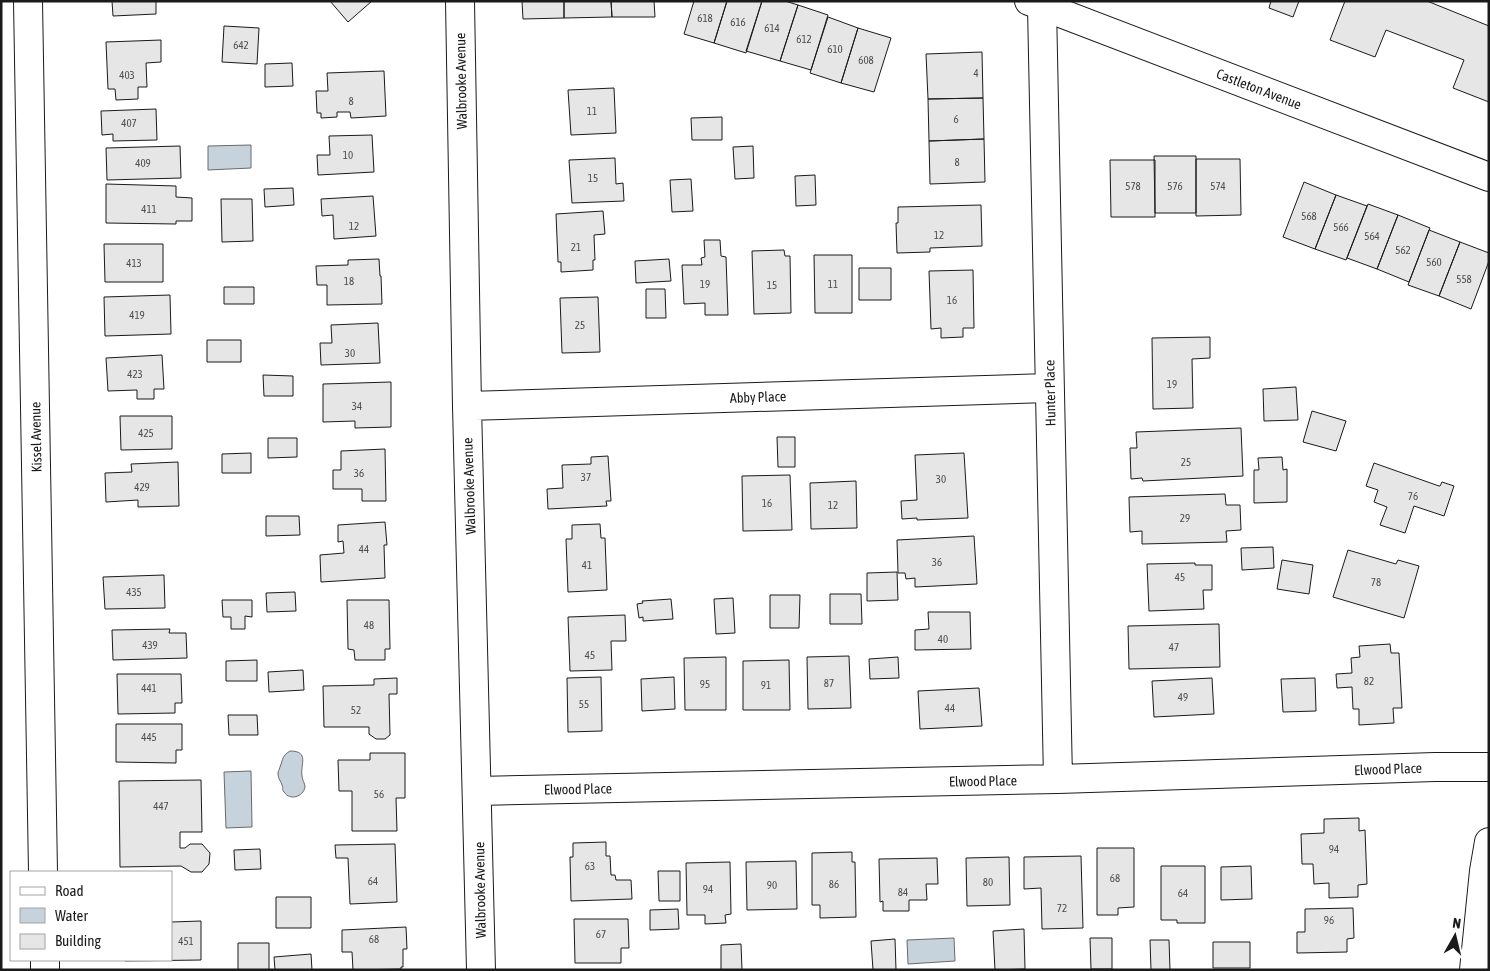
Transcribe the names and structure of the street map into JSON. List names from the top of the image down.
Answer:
{
  "streets": {
    "street": [
      "Walbrooke Avenue",
      "Castleton Avenue",
      "Hunter Place",
      "Abby Place",
      "Kissel Avenue",
      "Elwood Place"
    ]
  },
  "crossings": [
    ["Walbrooke Avenue", "Abby Place"],
    ["Walbrooke Avenue", "Elwood Place"],
    ["Castleton Avenue", "Hunter Place"],
    ["Hunter Place", "Abby Place"],
    ["Hunter Place", "Elwood Place"]
  ],
  "house_numbers": [
    "618",
    "616",
    "614",
    "612",
    "642",
    "610",
    "608",
    "4",
    "403",
    "8",
    "11",
    "6",
    "407",
    "10",
    "8",
    "409",
    "15",
    "578",
    "576",
    "574",
    "411",
    "568",
    "12",
    "566",
    "12",
    "564",
    "21",
    "562",
    "560",
    "413",
    "558",
    "18",
    "19",
    "11",
    "15",
    "16",
    "419",
    "25",
    "30",
    "423",
    "19",
    "34",
    "425",
    "25",
    "36",
    "37",
    "30",
    "429",
    "76",
    "16",
    "12",
    "29",
    "44",
    "36",
    "41",
    "45",
    "78",
    "435",
    "48",
    "40",
    "439",
    "47",
    "45",
    "82",
    "87",
    "95",
    "91",
    "441",
    "49",
    "55",
    "44",
    "52",
    "445",
    "56",
    "447",
    "94",
    "63",
    "68",
    "64",
    "80",
    "86",
    "90",
    "94",
    "84",
    "64",
    "72",
    "96",
    "67",
    "68",
    "451"
  ],
  "legend": ["Road", "Water", "Building"],
  "north": "top"
}
